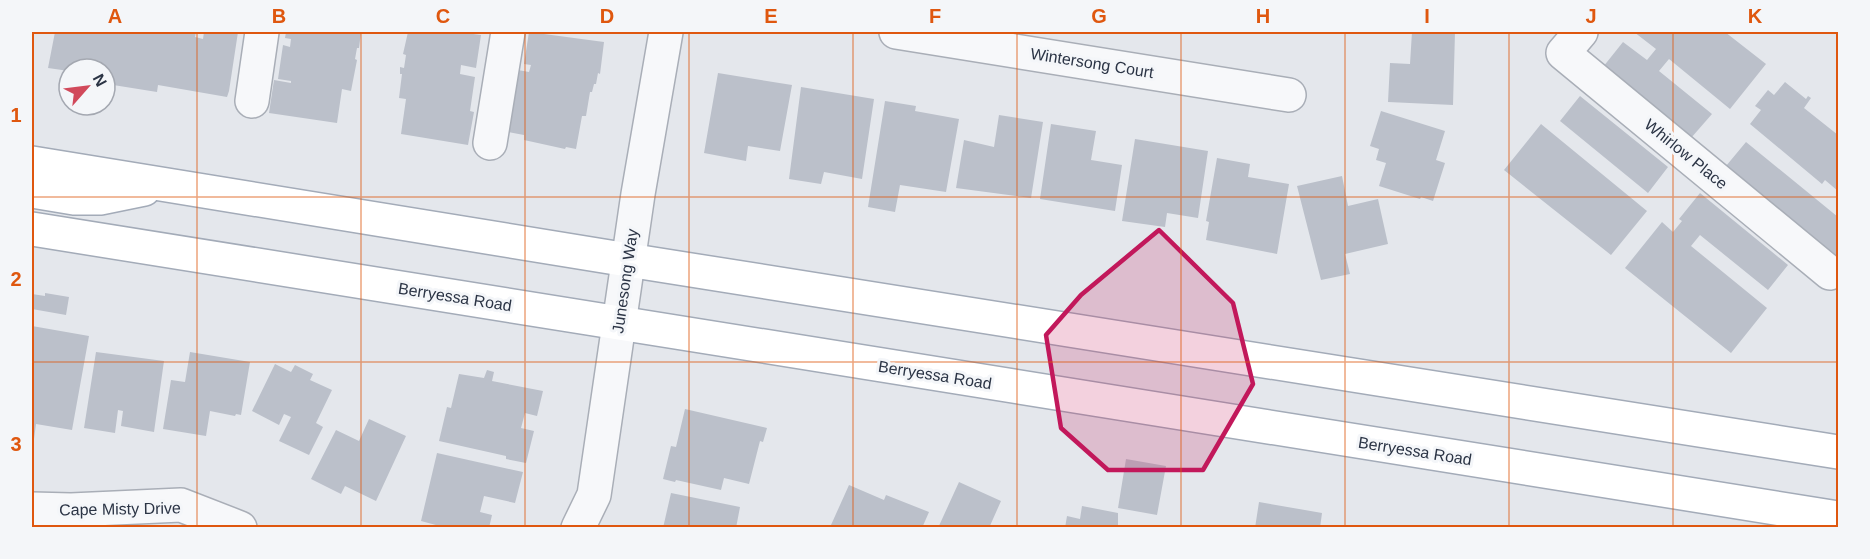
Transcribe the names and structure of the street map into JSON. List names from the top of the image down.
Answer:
{
  "streets": {
    "main road": ["Berryessa Road"],
    "street": [
      "Wintersong Court",
      "Whirlow Place",
      "Junesong Way",
      "Cape Misty Drive"
    ]
  },
  "crossings": [
    ["Junesong Way", "Berryessa Road"]
  ],
  "north": "top right",
  "grid": {
    "columns": [
      "A",
      "B",
      "C",
      "D",
      "E",
      "F",
      "G",
      "H",
      "I",
      "J",
      "K"
    ],
    "rows": ["1", "2", "3"]
  }
}
